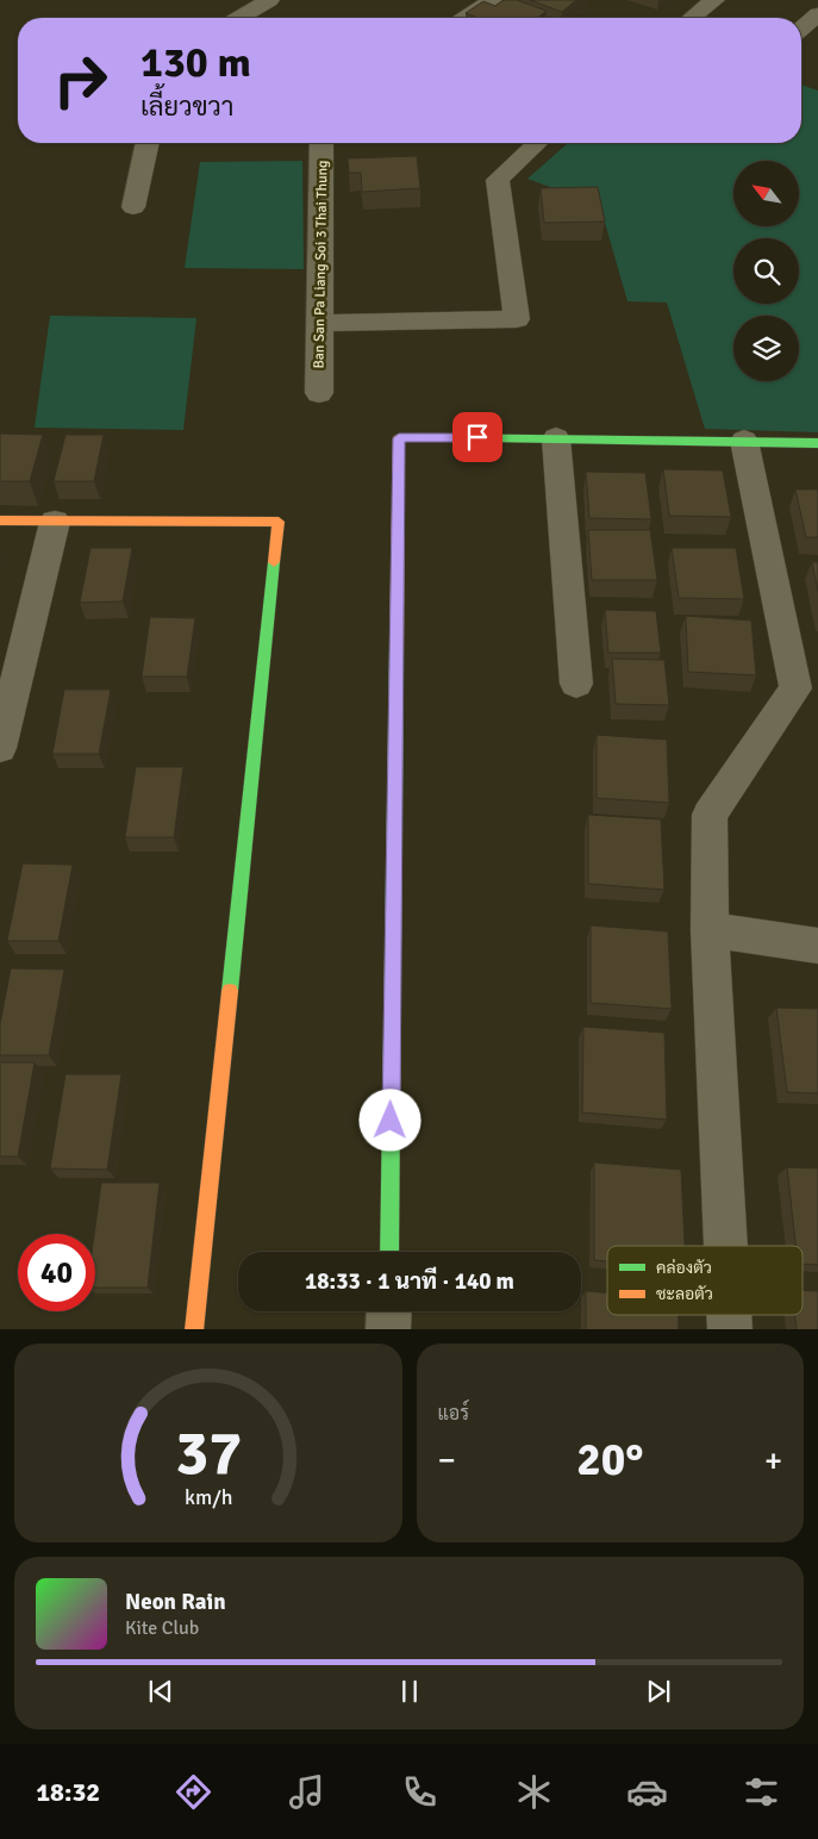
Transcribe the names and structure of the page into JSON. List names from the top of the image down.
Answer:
{
  "streets": {
    "street": ["Ban San Pa Liang Soi 3 Thai Thung"]
  },
  "legend": ["คล่องตัว", "ชะลอตัว"],
  "north": "top left",
  "page": {
    "turn": ["130 m", "เลี้ยวขวา"],
    "limit": "40",
    "trip": "18:33 · 1 นาที · 140 m",
    "tile": "แอร์",
    "heat": ["−", "20°", "+"],
    "song": ["Neon Rain", "Kite Club"],
    "tabs": "18:32",
    "gauge": ["37", "km/h"]
  }
}
